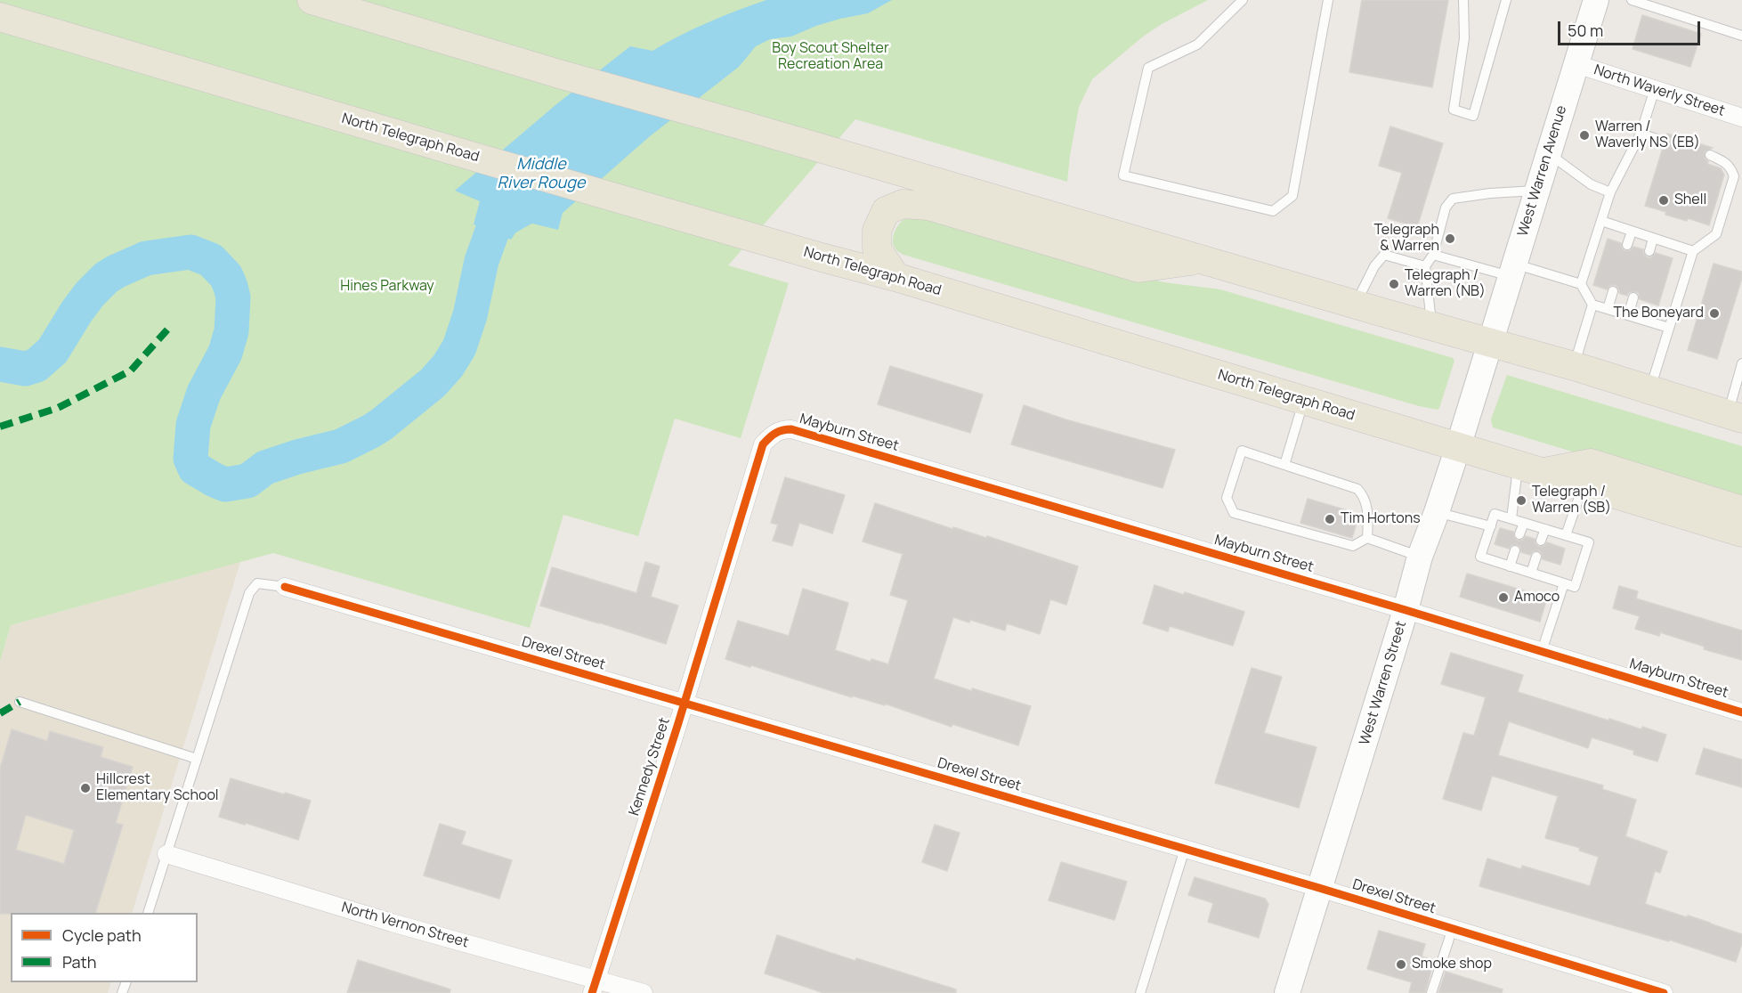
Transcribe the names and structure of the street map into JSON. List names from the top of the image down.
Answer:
{
  "streets": {
    "main road": ["North Telegraph Road", "West Warren Avenue", "West Warren Street"],
    "street": [
      "North Waverly Street",
      "Mayburn Street",
      "Drexel Street",
      "Kennedy Street",
      "North Vernon Street"
    ]
  },
  "crossings": [
    ["North Waverly Street", "West Warren Avenue"],
    ["North Telegraph Road", "West Warren Street"],
    ["West Warren Avenue", "West Warren Street"],
    ["Mayburn Street", "West Warren Street"],
    ["Mayburn Street", "Kennedy Street"],
    ["Drexel Street", "West Warren Street"],
    ["Drexel Street", "Kennedy Street"],
    ["Kennedy Street", "North Vernon Street"]
  ],
  "water": ["Middle River Rouge"],
  "parks": ["Boy Scout Shelter Recreation Area", "Hines Parkway"],
  "places": [
    "Warren / Waverly NS (EB)",
    "Shell",
    "Telegraph & Warren",
    "Telegraph / Warren (NB)",
    "The Boneyard",
    "Telegraph / Warren (SB)",
    "Tim Hortons",
    "Amoco",
    "Hillcrest Elementary School",
    "Smoke shop"
  ],
  "legend": ["Cycle path", "Path"],
  "scale_bar": "50 m"
}
